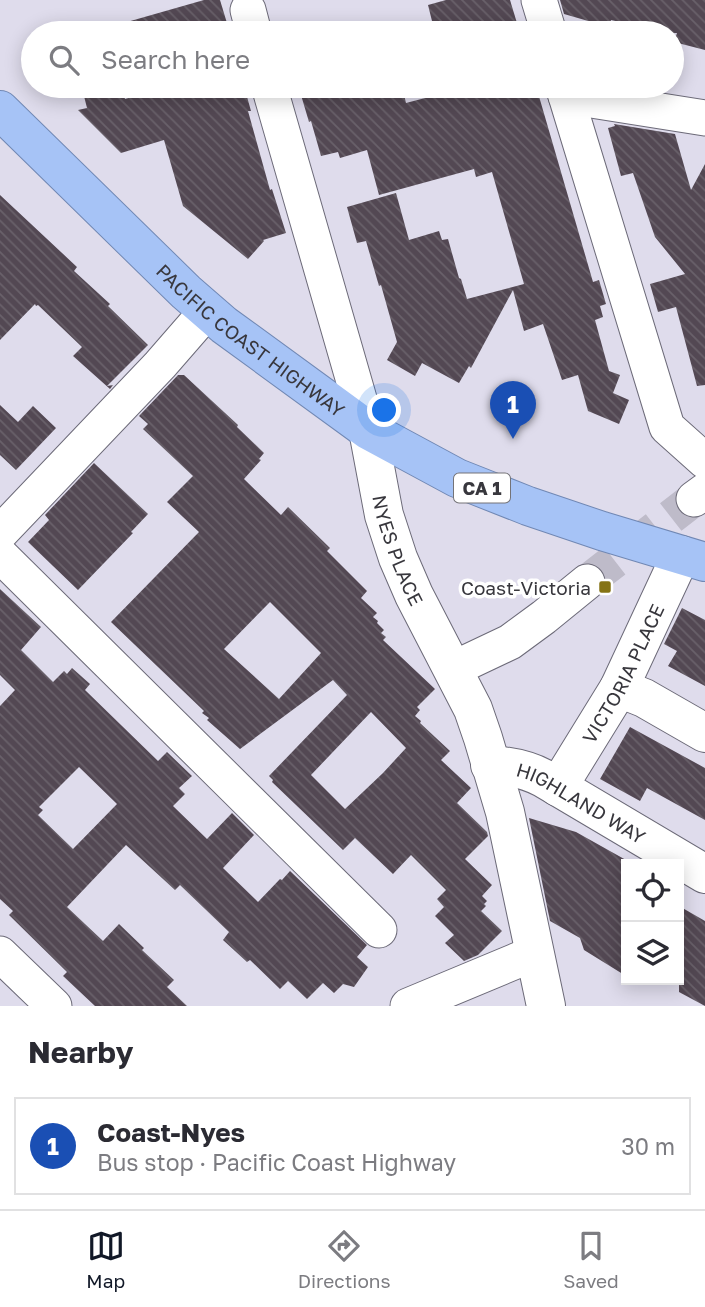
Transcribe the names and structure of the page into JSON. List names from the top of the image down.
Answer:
{
  "streets": {
    "highway": ["PACIFIC COAST HIGHWAY", "CA 1"],
    "street": ["NYES PLACE", "VICTORIA PLACE", "HIGHLAND WAY"]
  },
  "crossings": [
    ["PACIFIC COAST HIGHWAY", "NYES PLACE"],
    ["PACIFIC COAST HIGHWAY", "VICTORIA PLACE"],
    ["NYES PLACE", "HIGHLAND WAY"],
    ["VICTORIA PLACE", "HIGHLAND WAY"]
  ],
  "places": {
    "transit": ["Coast-Victoria"]
  },
  "page": {
    "search": "Search here",
    "pins": "1",
    "heading": "Nearby",
    "list": [
      {
        "mark": "1",
        "name": "Coast-Nyes",
        "note": "Bus stop · Pacific Coast Highway",
        "value": "30 m"
      }
    ],
    "nav": ["Map", "Directions", "Saved"]
  }
}
